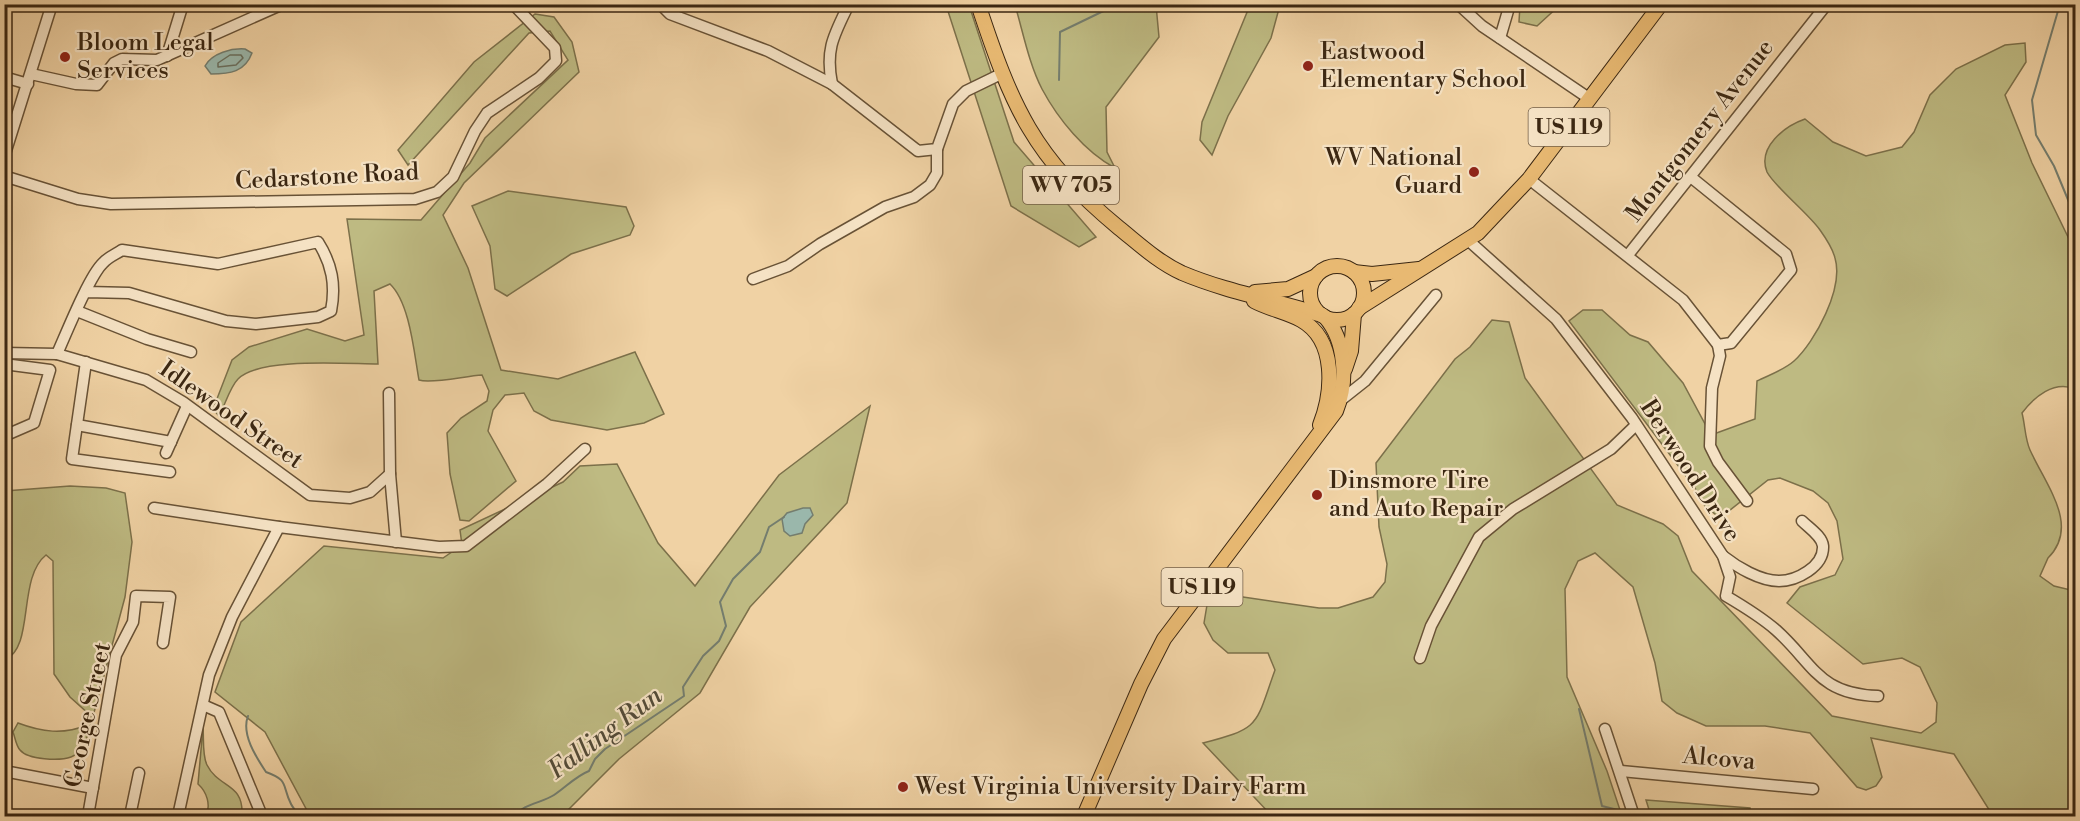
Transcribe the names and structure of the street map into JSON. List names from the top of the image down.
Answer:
{
  "streets": {
    "main road": ["US 119", "WV 705"],
    "street": [
      "Montgomery Avenue",
      "Cedarstone Road",
      "Idlewood Street",
      "Berwood Drive",
      "George Street",
      "Alcova"
    ]
  },
  "crossings": [
    ["US 119", "WV 705"],
    ["US 119", "Berwood Drive"]
  ],
  "water": ["Falling Run"],
  "places": [
    "Bloom Legal Services",
    "Eastwood Elementary School",
    "WV National Guard",
    "Dinsmore Tire and Auto Repair",
    "West Virginia University Dairy Farm"
  ]
}
